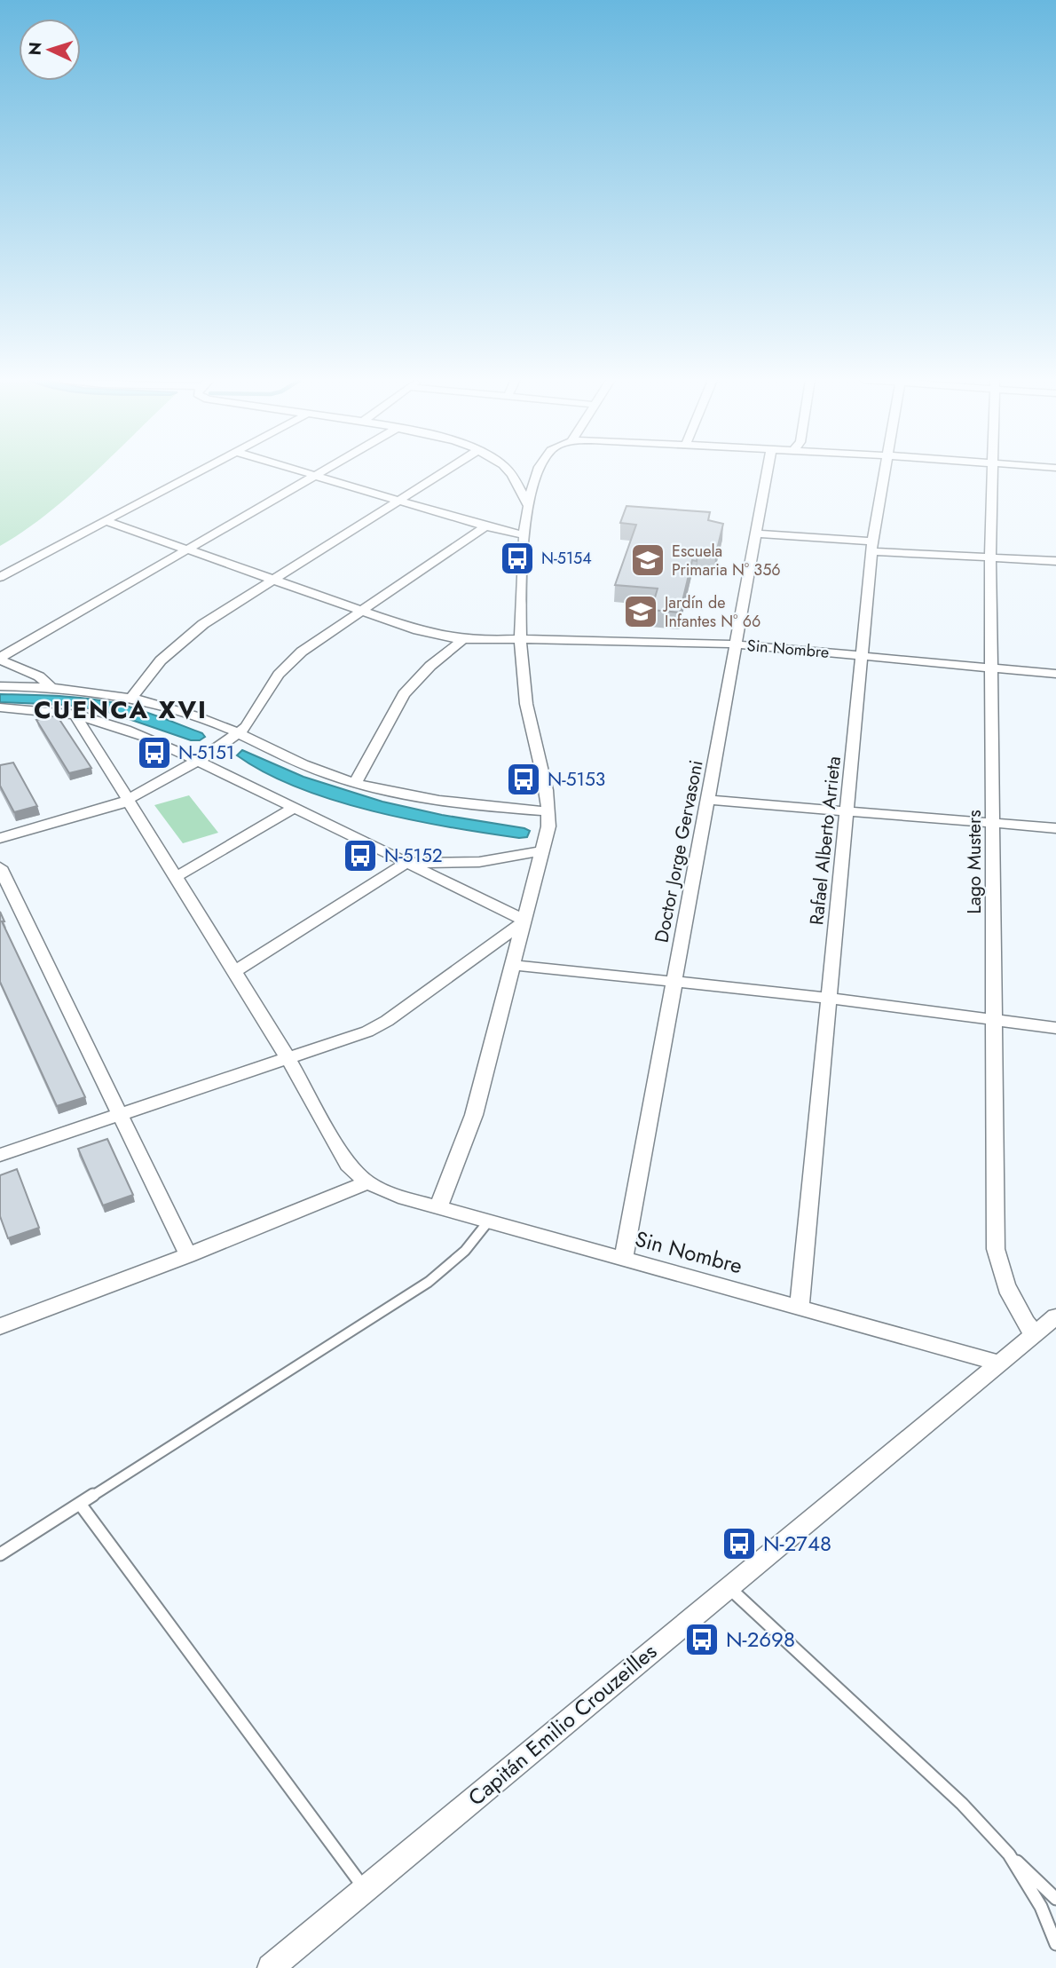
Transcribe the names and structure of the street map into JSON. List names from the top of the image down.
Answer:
{
  "streets": {
    "street": [
      "Sin Nombre",
      "Rafael Alberto Arrieta",
      "Doctor Jorge Gervasoni",
      "Lago Musters",
      "Capitán Emilio Crouzeilles"
    ]
  },
  "crossings": [
    ["Sin Nombre", "Rafael Alberto Arrieta"],
    ["Sin Nombre", "Doctor Jorge Gervasoni"],
    ["Sin Nombre", "Lago Musters"],
    ["Sin Nombre", "Capitán Emilio Crouzeilles"],
    ["Lago Musters", "Capitán Emilio Crouzeilles"]
  ],
  "districts": ["CUENCA XVI"],
  "places": {
    "bus stop": [
      "N-5154",
      "N-5151",
      "N-5153",
      "N-5152",
      "N-2748",
      "N-2698"
    ],
    "school or university": ["Escuela Primaria N° 356", "Jardín de Infantes N° 66"]
  },
  "north": "left"
}
